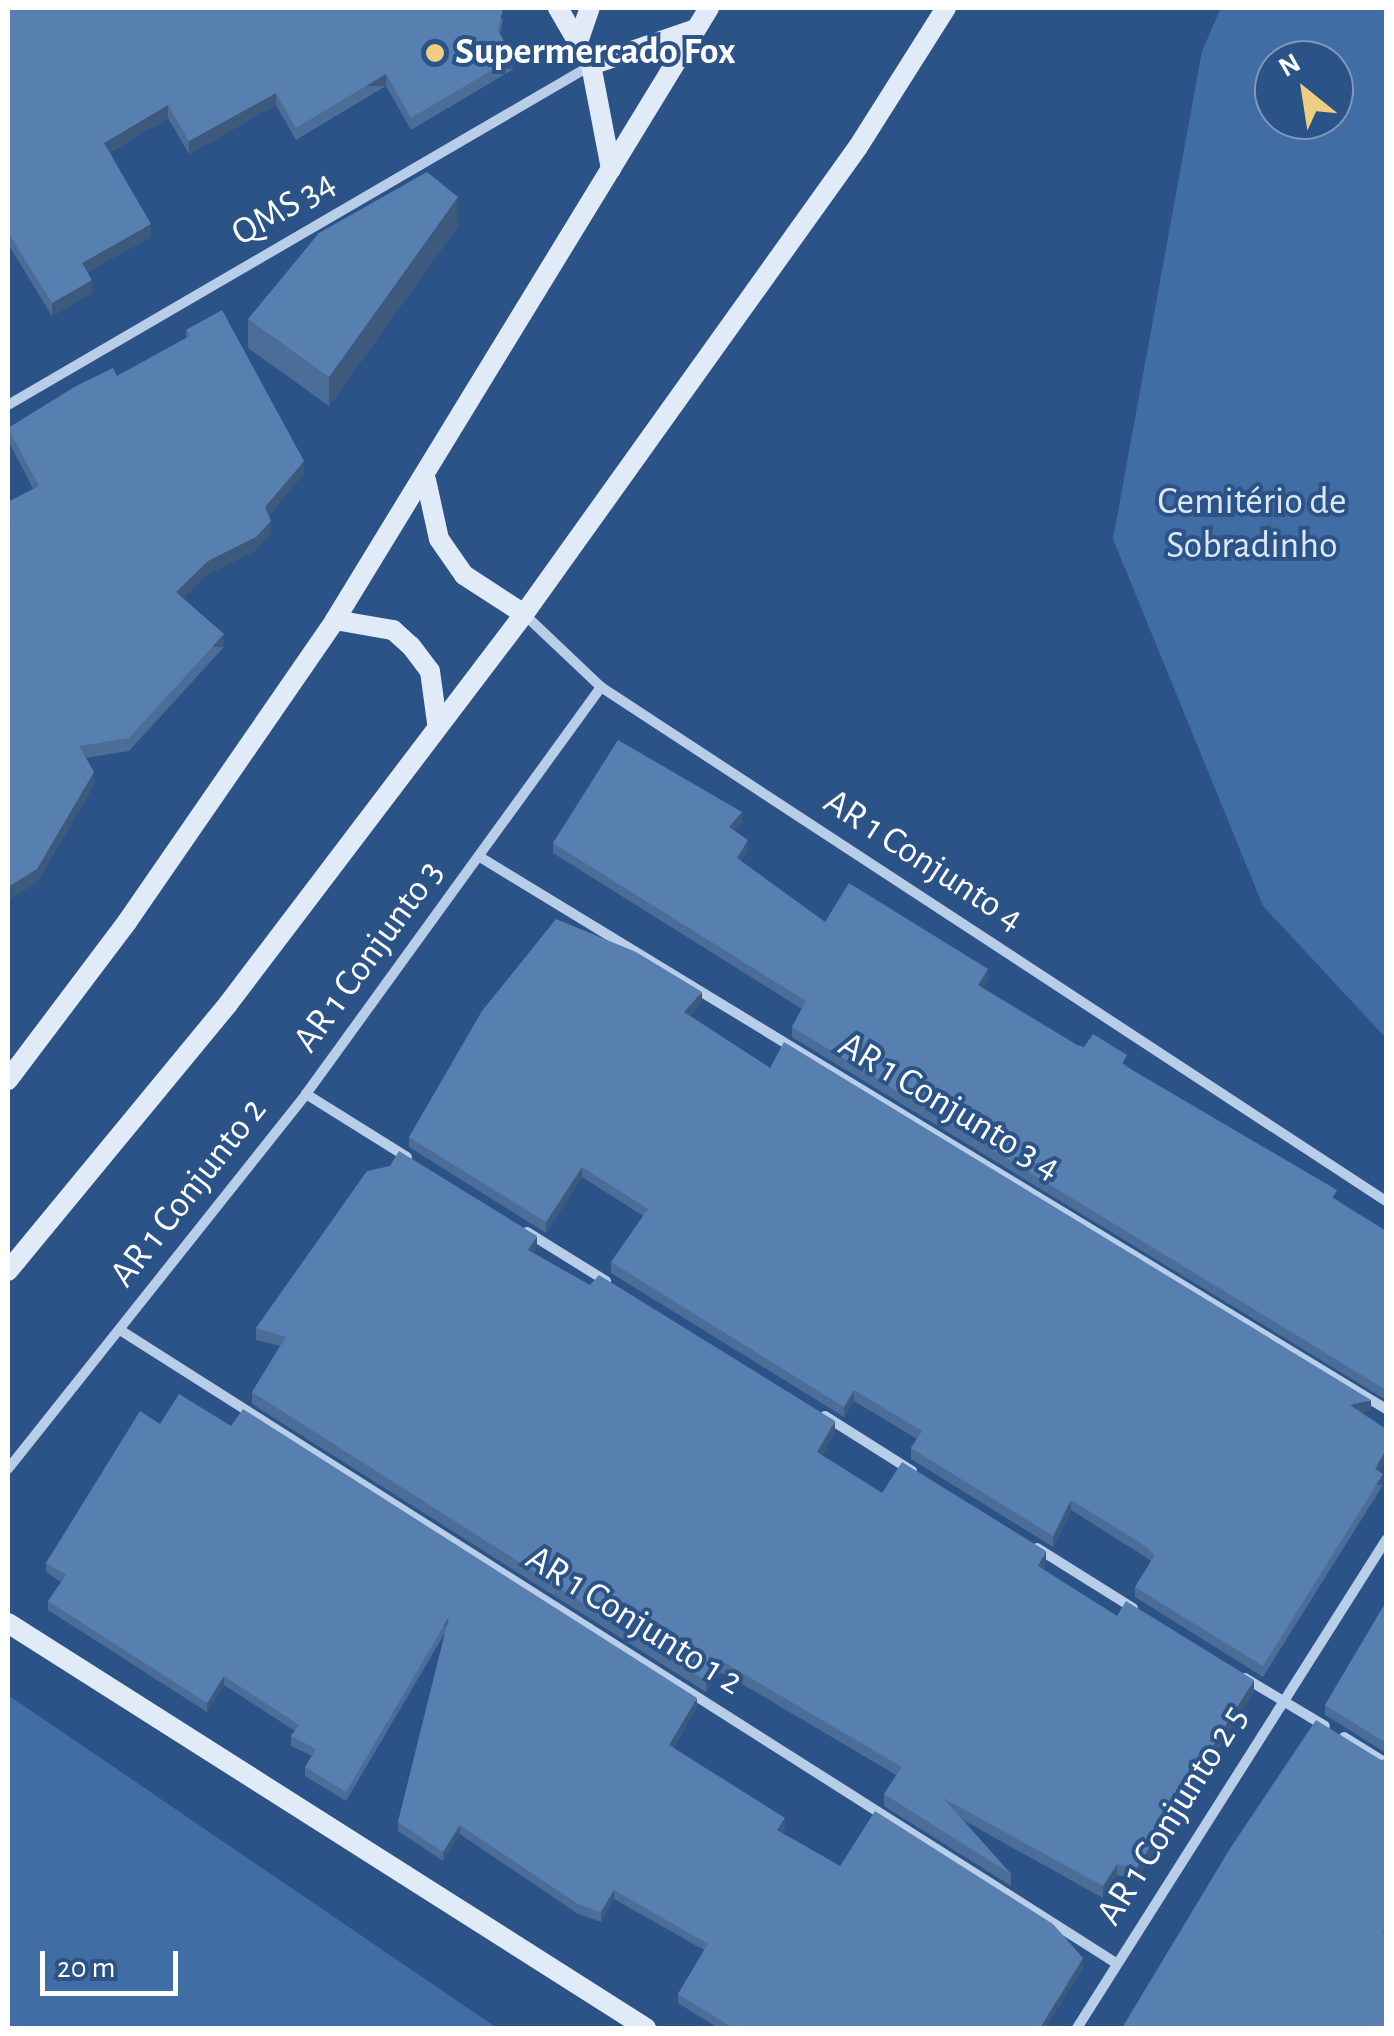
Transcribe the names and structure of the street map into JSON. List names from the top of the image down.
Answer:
{
  "streets": {
    "street": [
      "QMS 34",
      "AR 1 Conjunto 4",
      "AR 1 Conjunto 3",
      "AR 1 Conjunto 3 4",
      "AR 1 Conjunto 2",
      "AR 1 Conjunto 1 2",
      "AR 1 Conjunto 2 5"
    ]
  },
  "crossings": [
    ["AR 1 Conjunto 3", "AR 1 Conjunto 3 4"],
    ["AR 1 Conjunto 3", "AR 1 Conjunto 2"],
    ["AR 1 Conjunto 2", "AR 1 Conjunto 1 2"],
    ["AR 1 Conjunto 1 2", "AR 1 Conjunto 2 5"]
  ],
  "parks": ["Cemitério de Sobradinho"],
  "places": ["Supermercado Fox"],
  "scale_bar": "20 m",
  "north": "top left"
}
